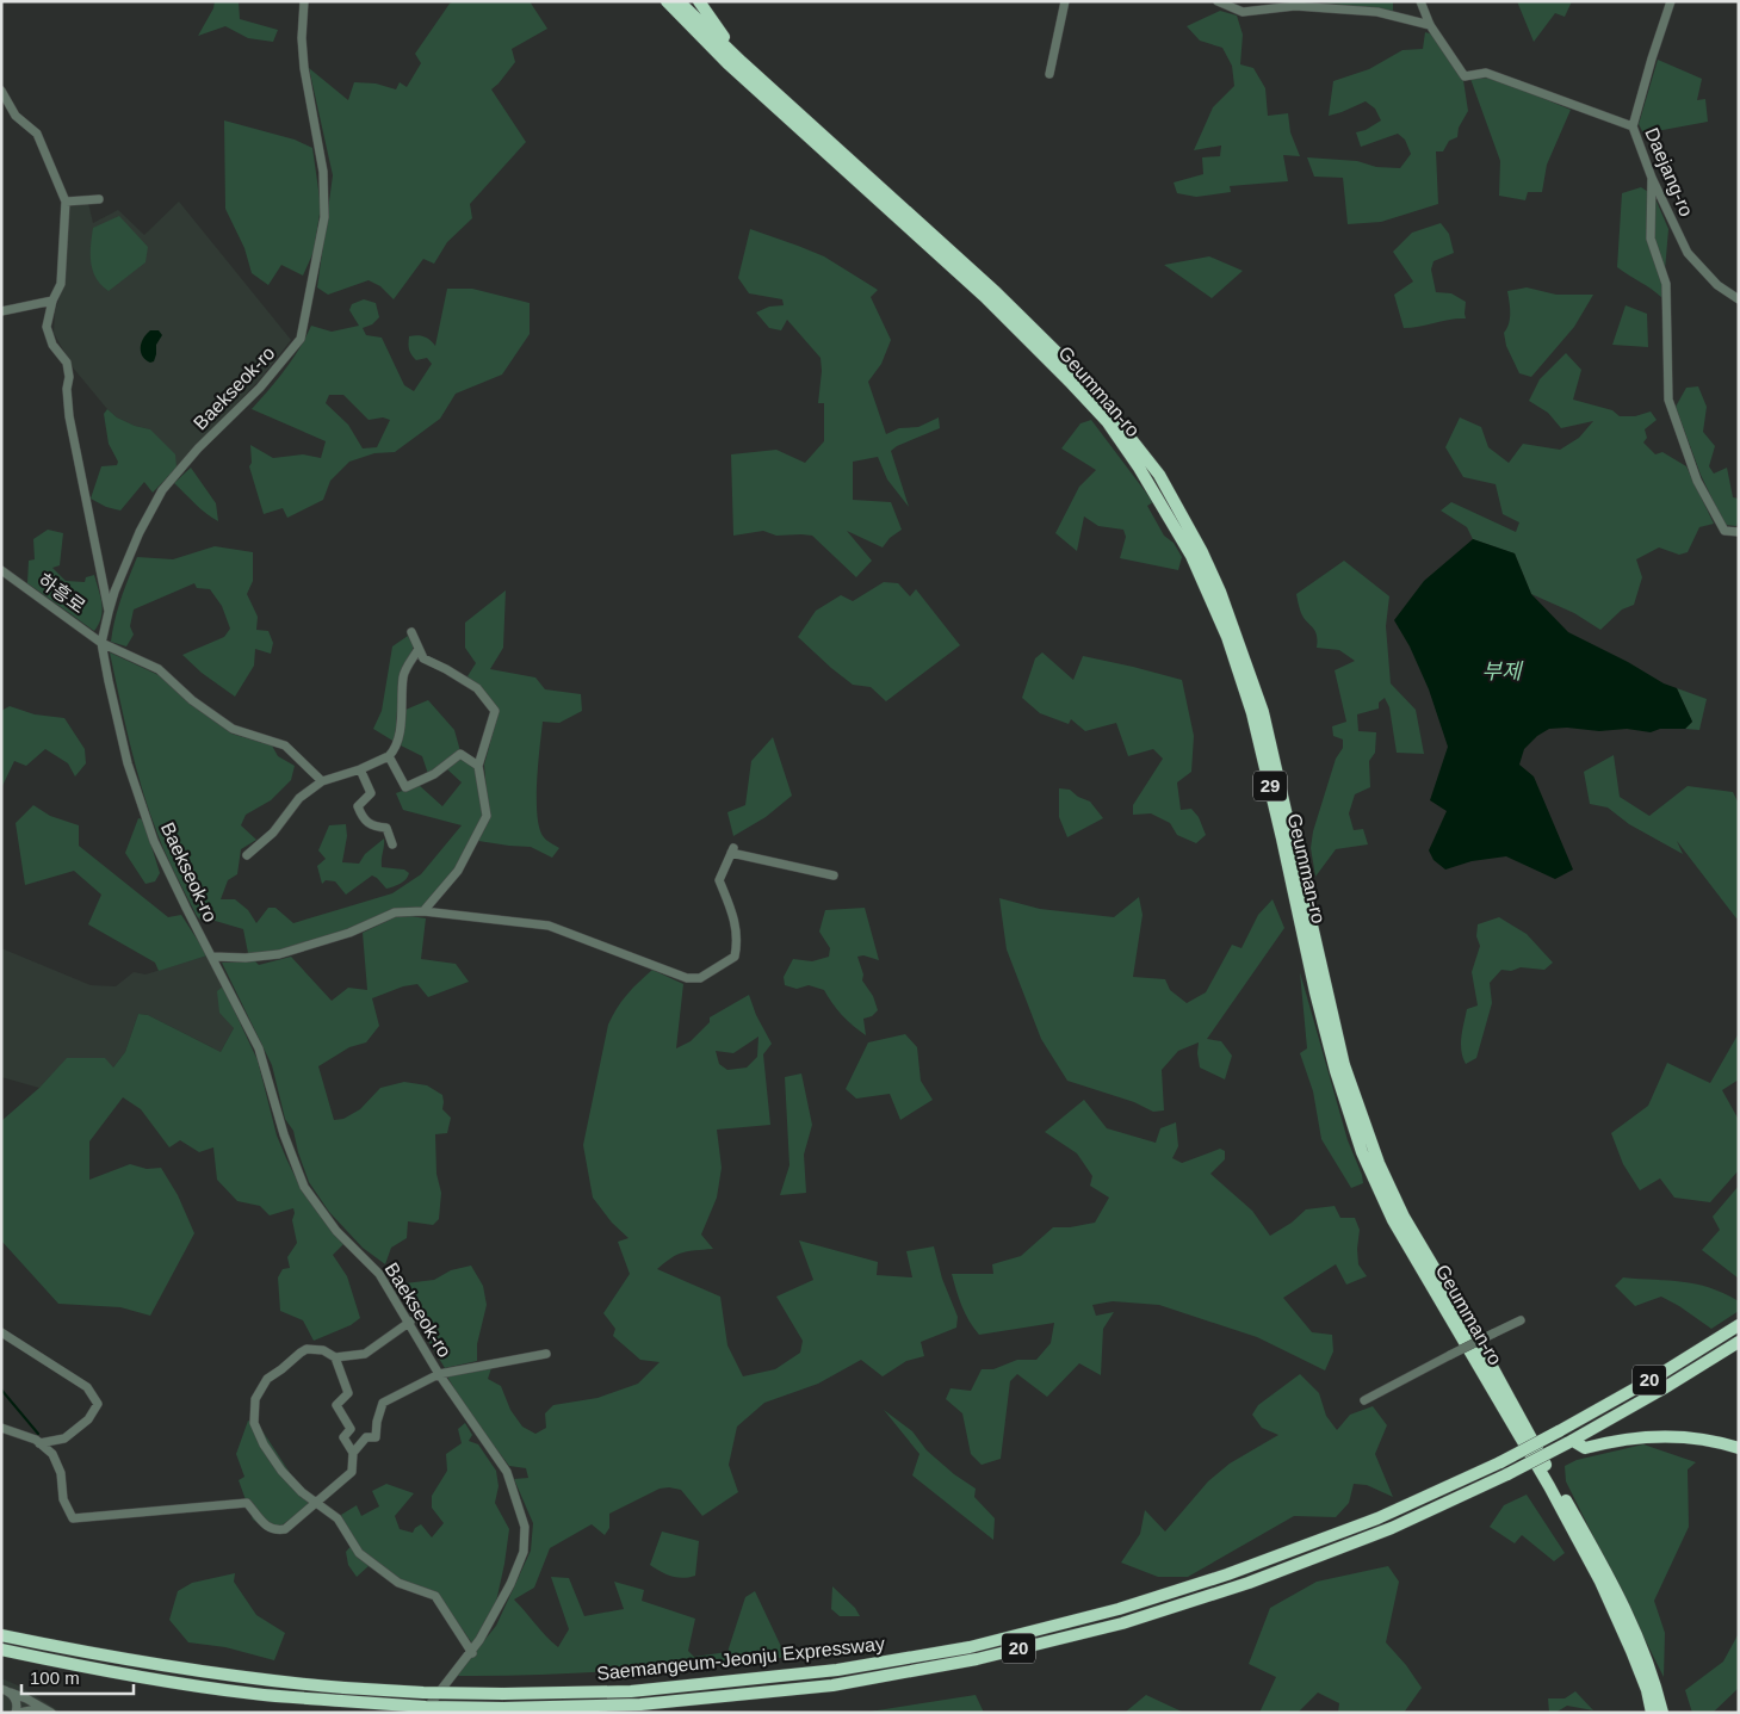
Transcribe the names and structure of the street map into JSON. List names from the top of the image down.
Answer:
{
  "streets": {
    "highway": [
      "Geumman-ro",
      "29",
      "20",
      "Saemangeum-Jeonju Expressway"
    ],
    "street": ["Daejang-ro", "Baekseok-ro", "하흥로"]
  },
  "crossings": [
    ["Baekseok-ro", "하흥로"]
  ],
  "water": ["부제"],
  "scale_bar": "100 m"
}
